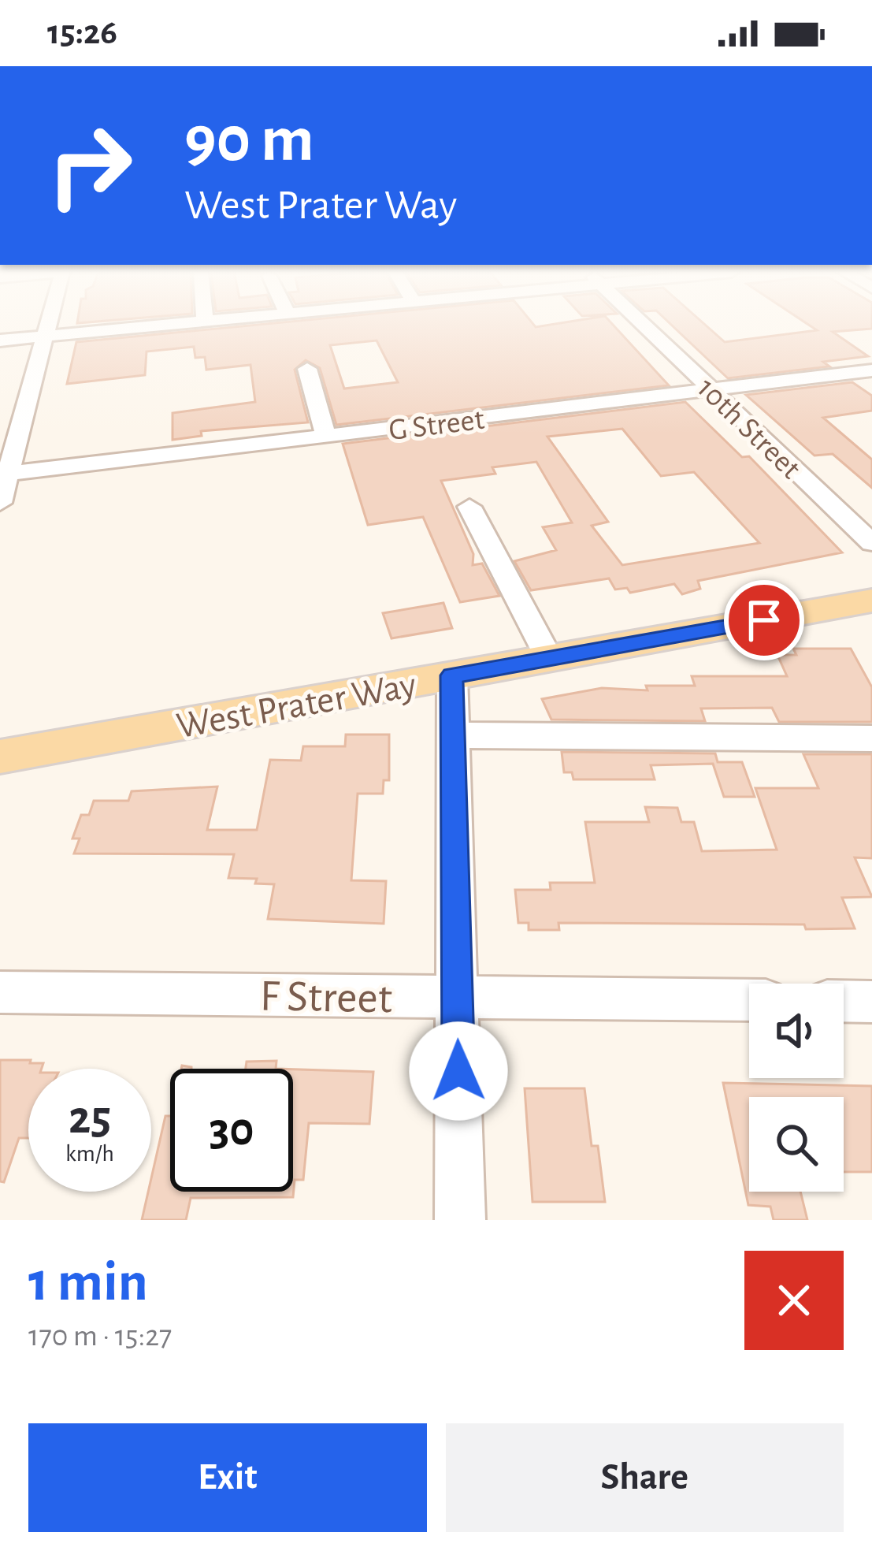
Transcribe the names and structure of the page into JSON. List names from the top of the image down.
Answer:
{
  "streets": {
    "main road": ["West Prater Way"],
    "street": ["G Street", "10th Street", "F Street"]
  },
  "crossings": [
    ["G Street", "10th Street"]
  ],
  "page": {
    "status": "15:26",
    "turn": ["90 m", "West Prater Way"],
    "speed": "25 km/h",
    "limit": "30",
    "heading": ["1 min", "170 m · 15:27"],
    "buttons": ["Exit", "Share"]
  }
}
